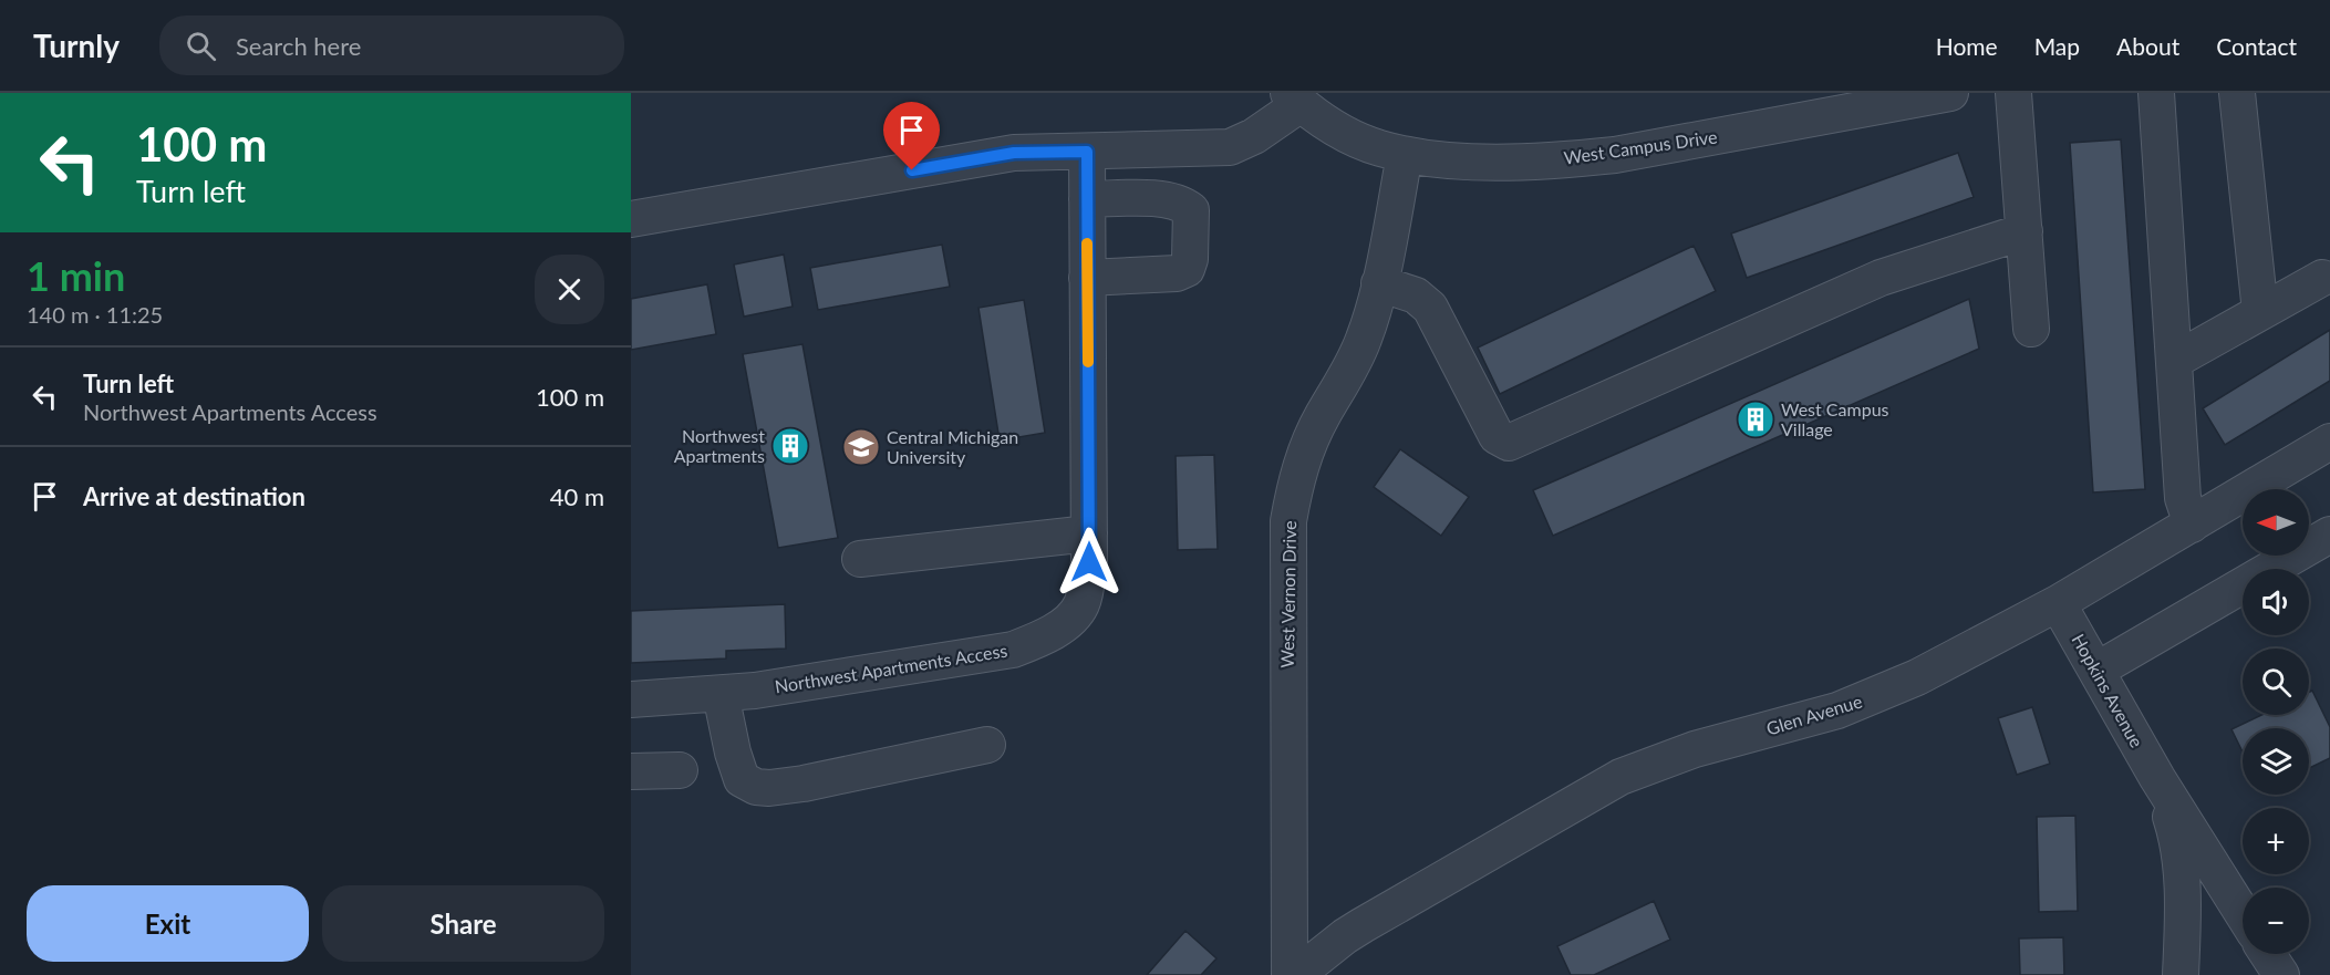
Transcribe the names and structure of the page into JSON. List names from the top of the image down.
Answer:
{
  "streets": {
    "street": [
      "West Campus Drive",
      "West Vernon Drive",
      "Northwest Apartments Access",
      "Hopkins Avenue",
      "Glen Avenue"
    ]
  },
  "crossings": [
    ["West Campus Drive", "West Vernon Drive"],
    ["Hopkins Avenue", "Glen Avenue"]
  ],
  "places": {
    "building": ["West Campus Village", "Northwest Apartments"],
    "school or university": ["Central Michigan University"]
  },
  "north": "left",
  "page": {
    "header": "Turnly",
    "search": "Search here",
    "nav": [
      "Home",
      "Map",
      "About",
      "Contact"
    ],
    "turn": ["100 m", "Turn left"],
    "heading": ["1 min", "140 m · 11:25"],
    "list": [
      {
        "name": "Turn left",
        "note": "Northwest Apartments Access",
        "value": "100 m"
      },
      {
        "name": "Arrive at destination",
        "value": "40 m"
      }
    ],
    "map_buttons": ["+", "−"],
    "buttons": ["Exit", "Share"]
  }
}
